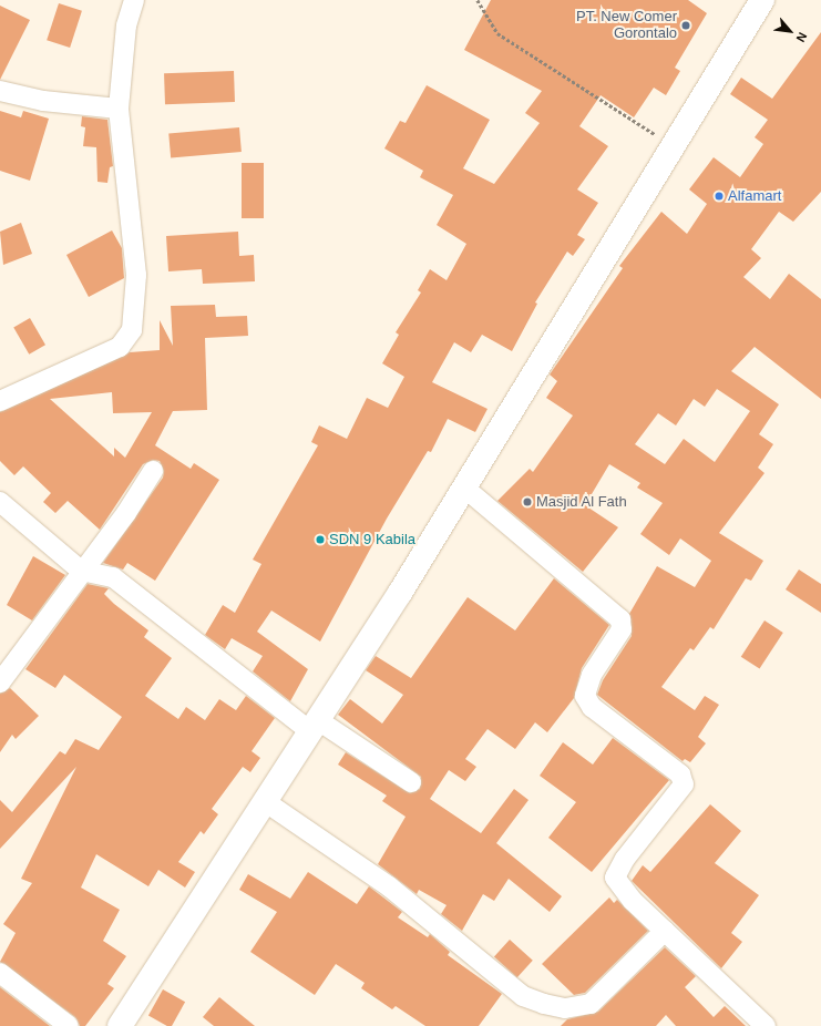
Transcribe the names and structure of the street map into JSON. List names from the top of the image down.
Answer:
{
  "places": [
    "PT. New Comer Gorontalo",
    "Alfamart",
    "Masjid Al Fath",
    "SDN 9 Kabila"
  ],
  "north": "bottom right"
}
